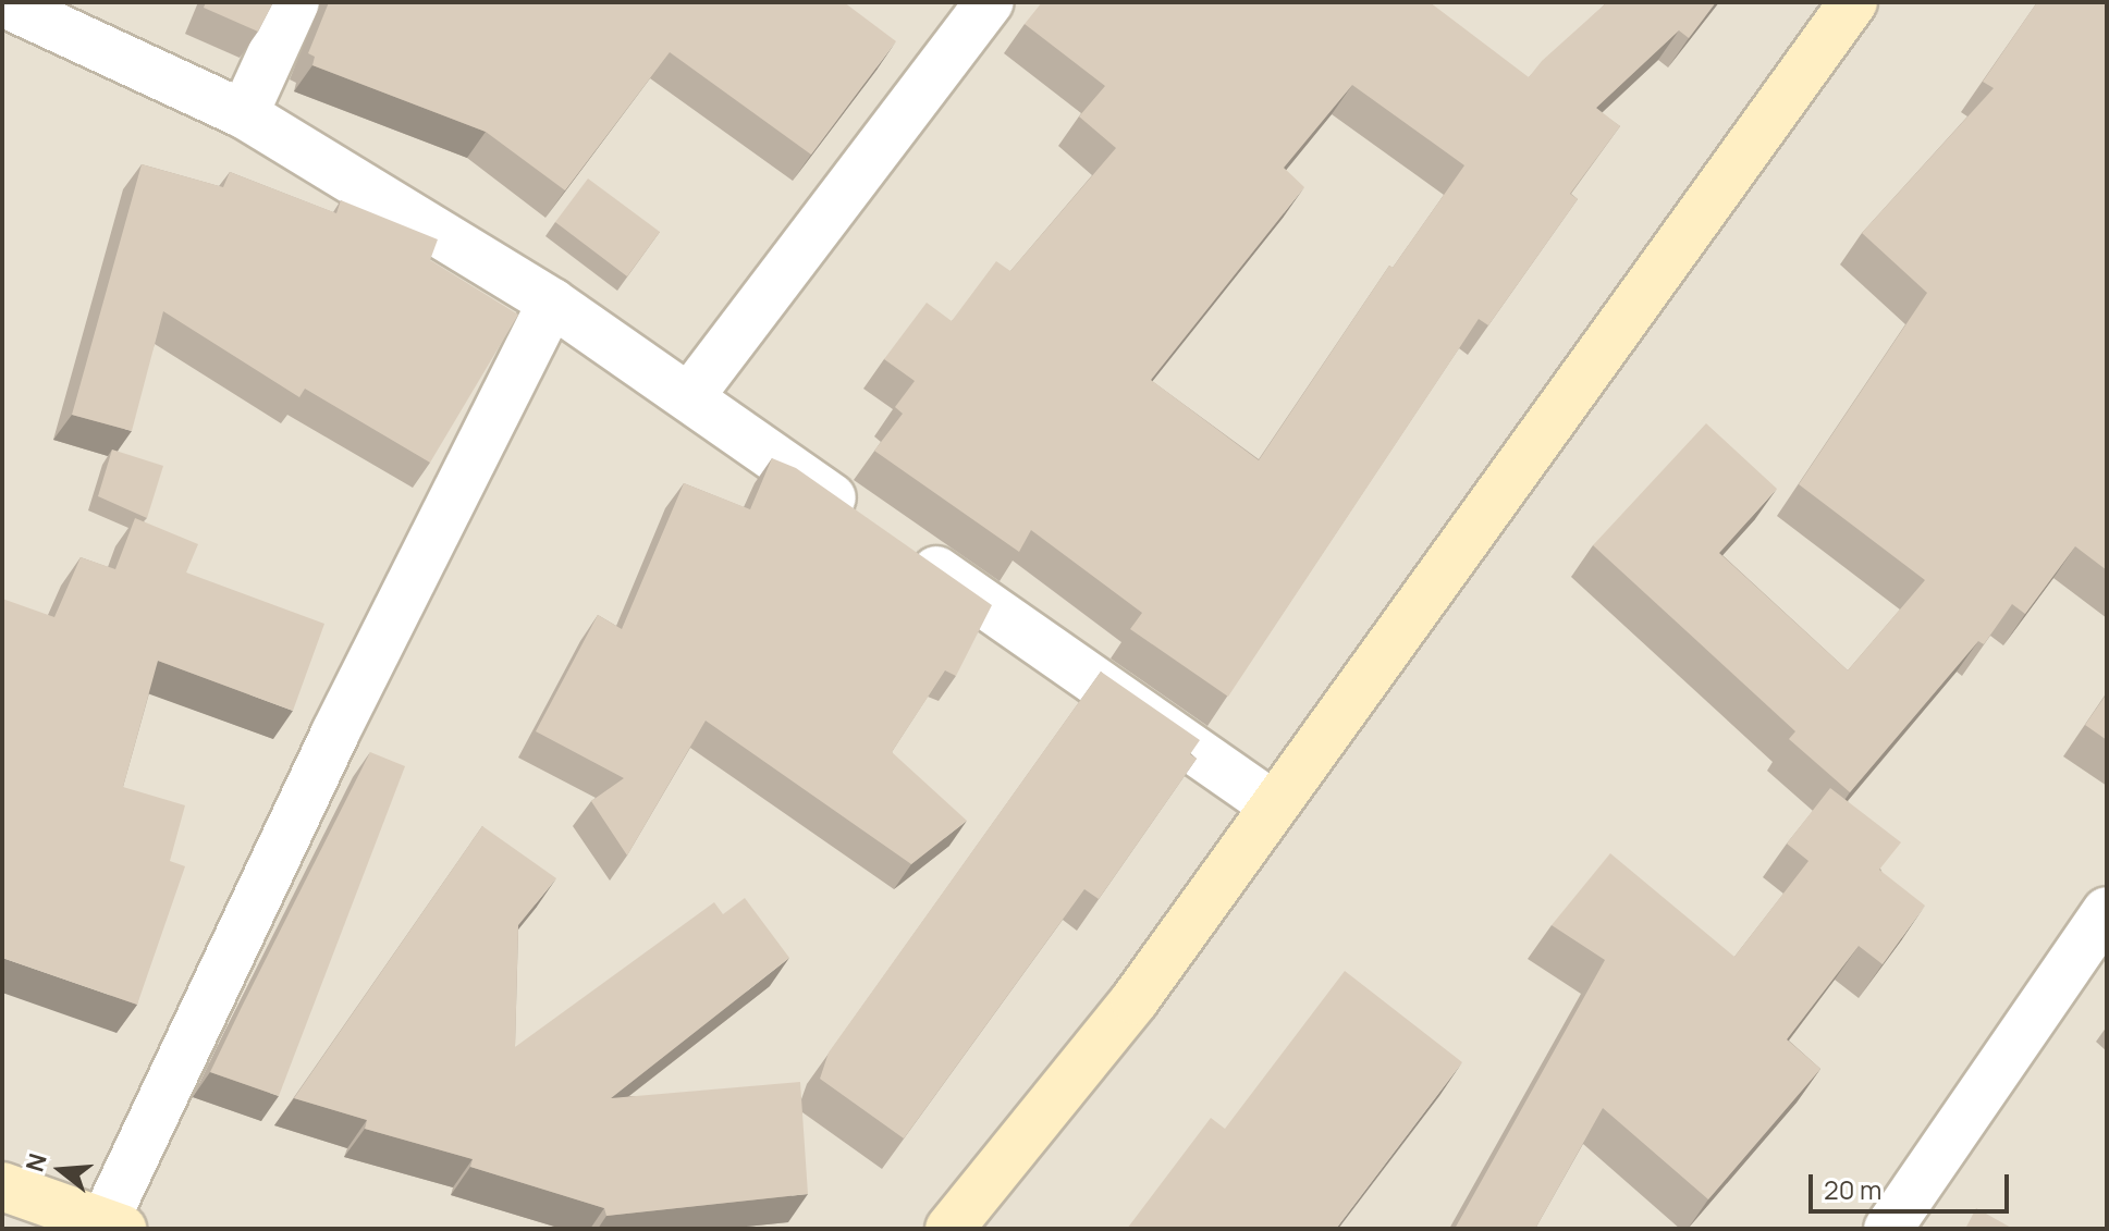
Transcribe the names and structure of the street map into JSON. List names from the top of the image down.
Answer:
{
  "scale_bar": "20 m",
  "north": "left"
}
